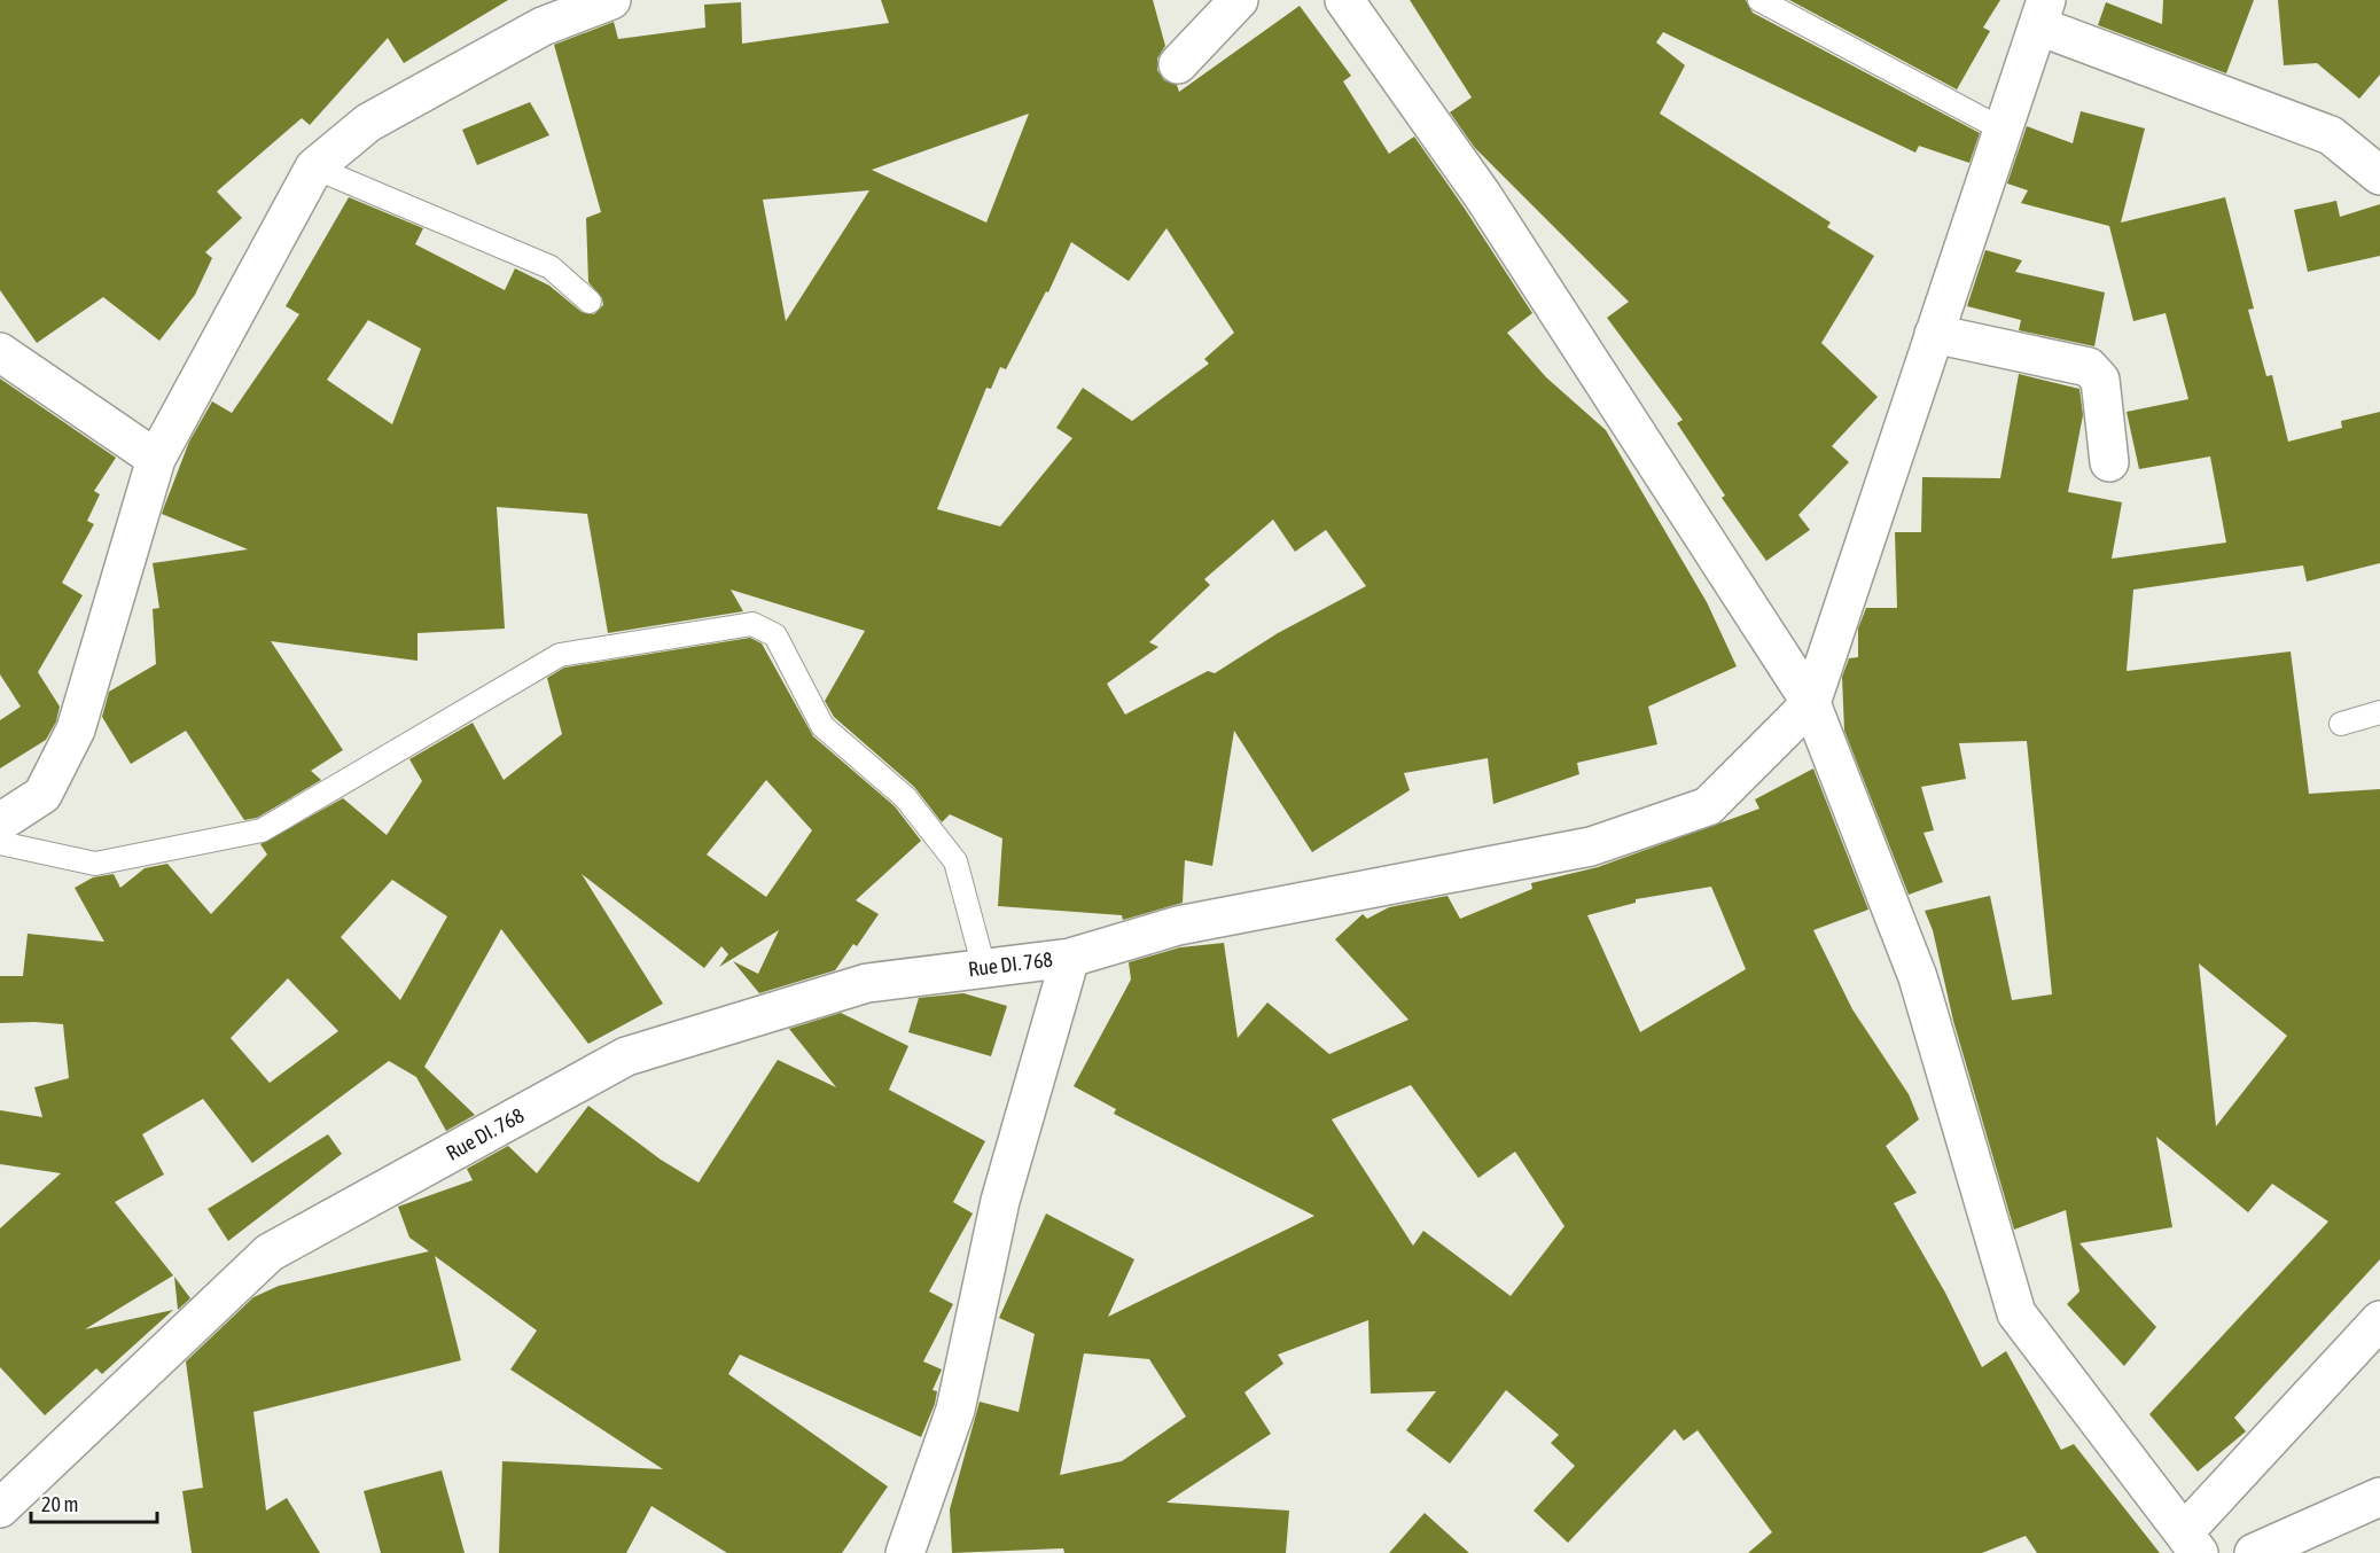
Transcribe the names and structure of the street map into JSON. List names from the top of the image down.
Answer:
{
  "streets": {
    "street": ["Rue DI. 768"]
  },
  "scale_bar": "20 m"
}
